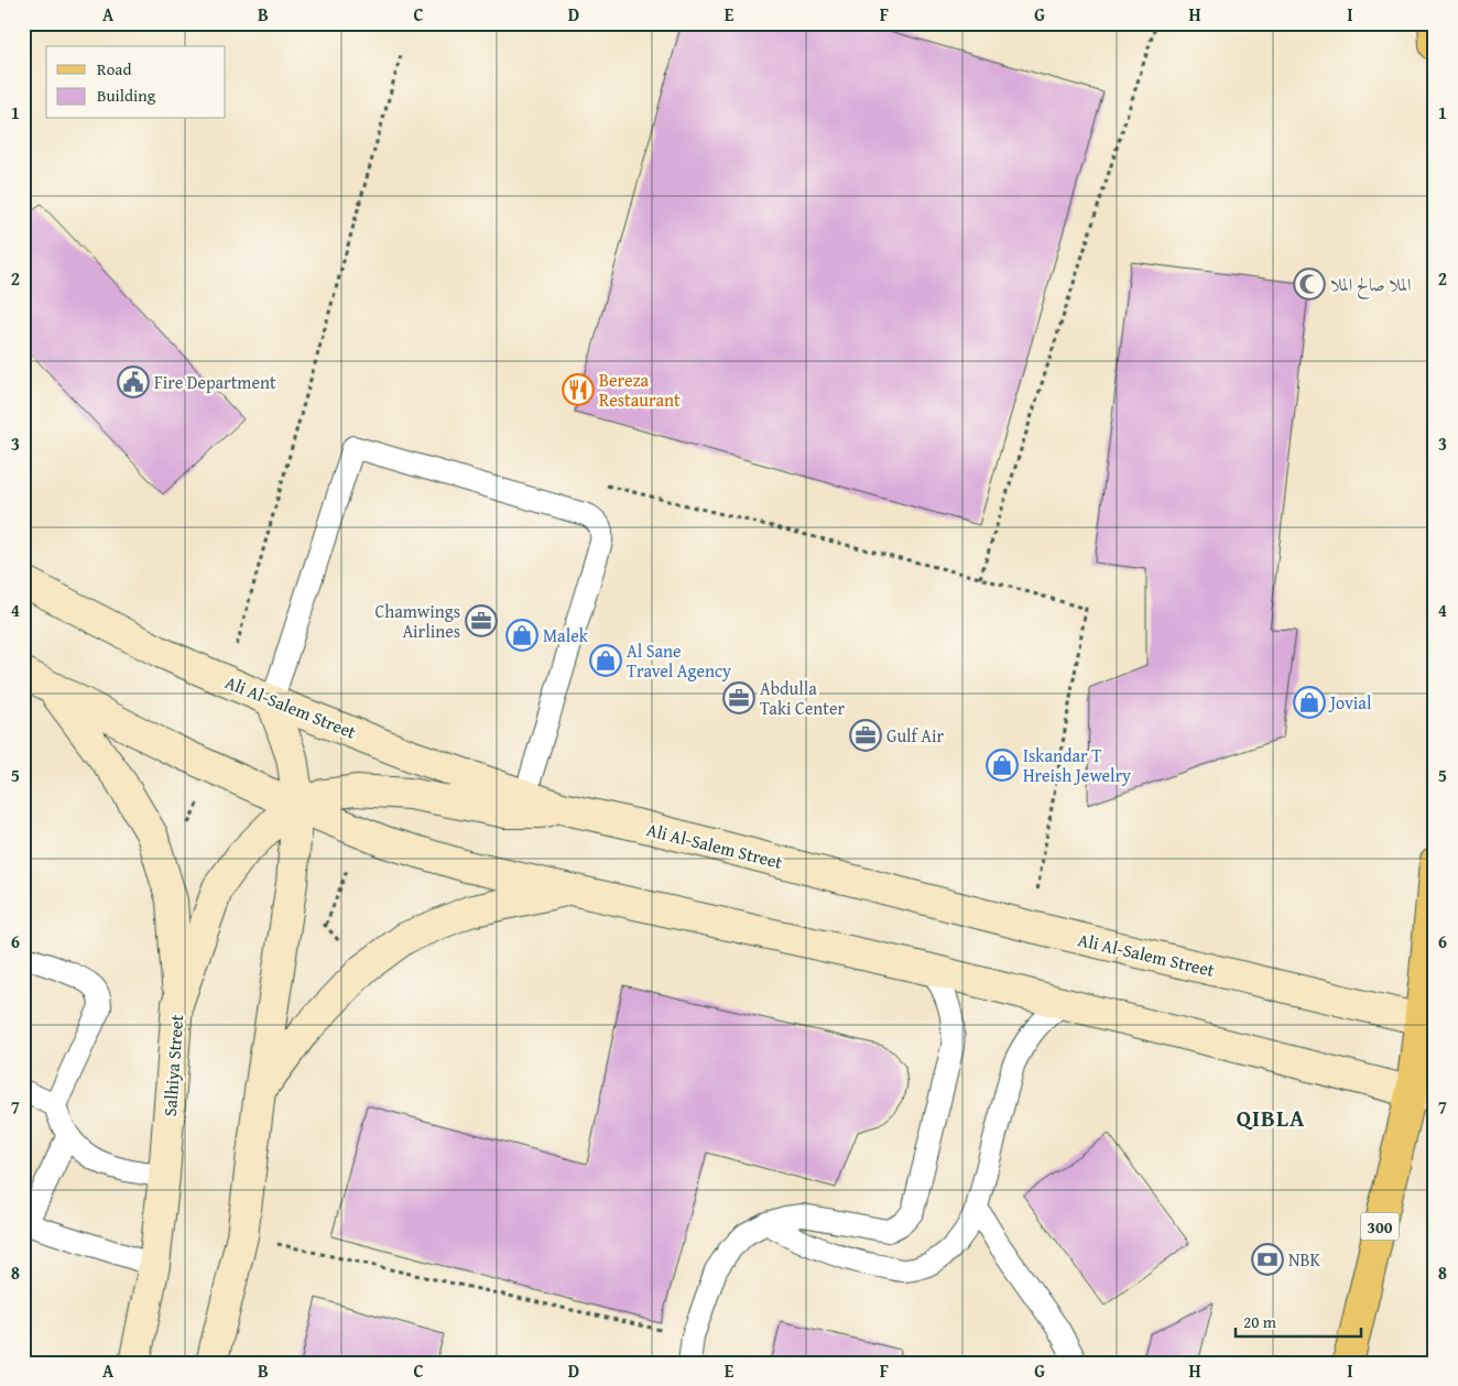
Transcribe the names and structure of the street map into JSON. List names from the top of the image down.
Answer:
{
  "streets": {
    "main road": ["Ali Al-Salem Street", "Salhiya Street", "300"]
  },
  "crossings": [
    ["Ali Al-Salem Street", "Salhiya Street"],
    ["Ali Al-Salem Street", "300"]
  ],
  "districts": ["QIBLA"],
  "places": {
    "mosque": ["الملا صالح الملا"],
    "public building": ["Fire Department"],
    "restaurant": ["Bereza Restaurant"],
    "office": ["Chamwings Airlines", "Abdulla Taki Center", "Gulf Air"],
    "shop": [
      "Malek",
      "Al Sane Travel Agency",
      "Jovial",
      "Iskandar T Hreish Jewelry"
    ],
    "bank": ["NBK"]
  },
  "legend": ["Road", "Building"],
  "scale_bar": "20 m",
  "grid": {
    "columns": [
      "A",
      "B",
      "C",
      "D",
      "E",
      "F",
      "G",
      "H",
      "I"
    ],
    "rows": [
      "1",
      "2",
      "3",
      "4",
      "5",
      "6",
      "7",
      "8"
    ]
  }
}
